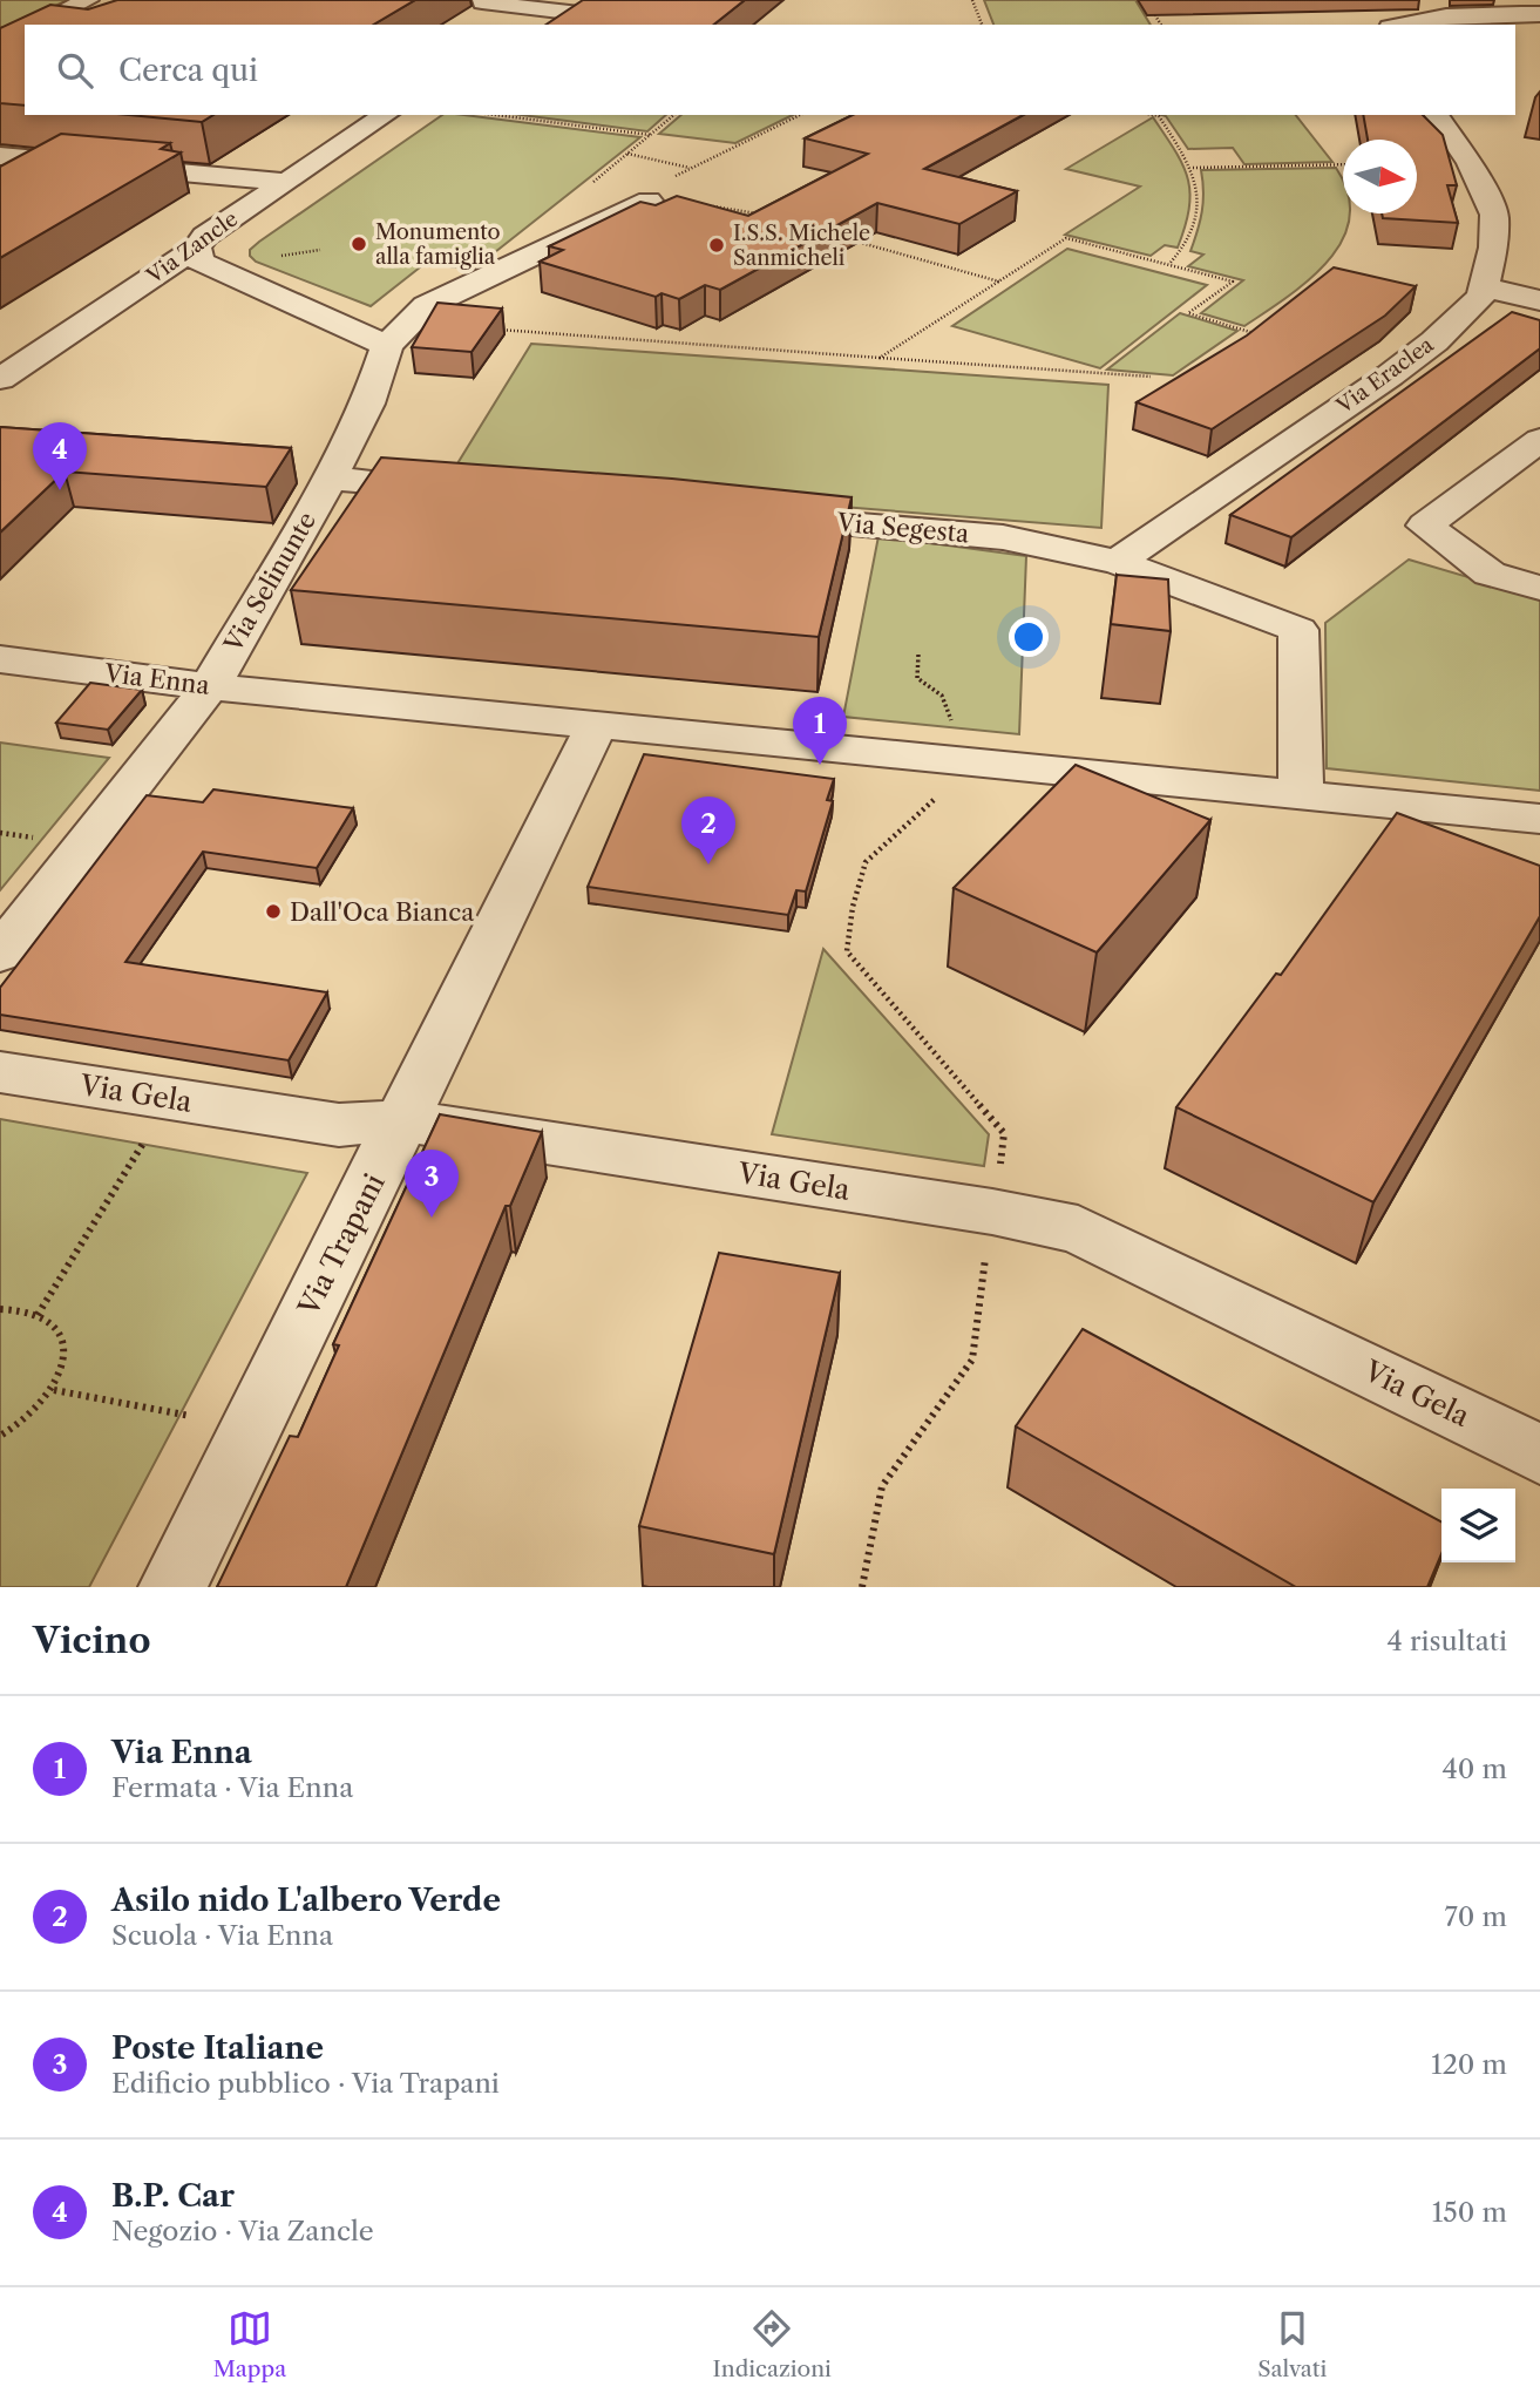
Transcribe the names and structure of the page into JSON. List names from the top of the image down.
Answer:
{
  "streets": {
    "street": [
      "Via Zancle",
      "Via Eraclea",
      "Via Segesta",
      "Via Selinunte",
      "Via Enna",
      "Via Gela",
      "Via Trapani"
    ]
  },
  "crossings": [
    ["Via Eraclea", "Via Segesta"],
    ["Via Segesta", "Via Enna"],
    ["Via Selinunte", "Via Enna"],
    ["Via Enna", "Via Trapani"],
    ["Via Gela", "Via Trapani"]
  ],
  "places": ["Monumento alla famiglia", "I.S.S. Michele Sanmicheli", "Dall'Oca Bianca"],
  "north": "right",
  "page": {
    "search": "Cerca qui",
    "pins": [
      "4",
      "1",
      "2",
      "3"
    ],
    "heading": ["Vicino", "4 risultati"],
    "list": [
      {
        "mark": "1",
        "name": "Via Enna",
        "note": "Fermata · Via Enna",
        "value": "40 m"
      },
      {
        "mark": "2",
        "name": "Asilo nido L'albero Verde",
        "note": "Scuola · Via Enna",
        "value": "70 m"
      },
      {
        "mark": "3",
        "name": "Poste Italiane",
        "note": "Edificio pubblico · Via Trapani",
        "value": "120 m"
      },
      {
        "mark": "4",
        "name": "B.P. Car",
        "note": "Negozio · Via Zancle",
        "value": "150 m"
      }
    ],
    "nav": ["Mappa", "Indicazioni", "Salvati"]
  }
}
